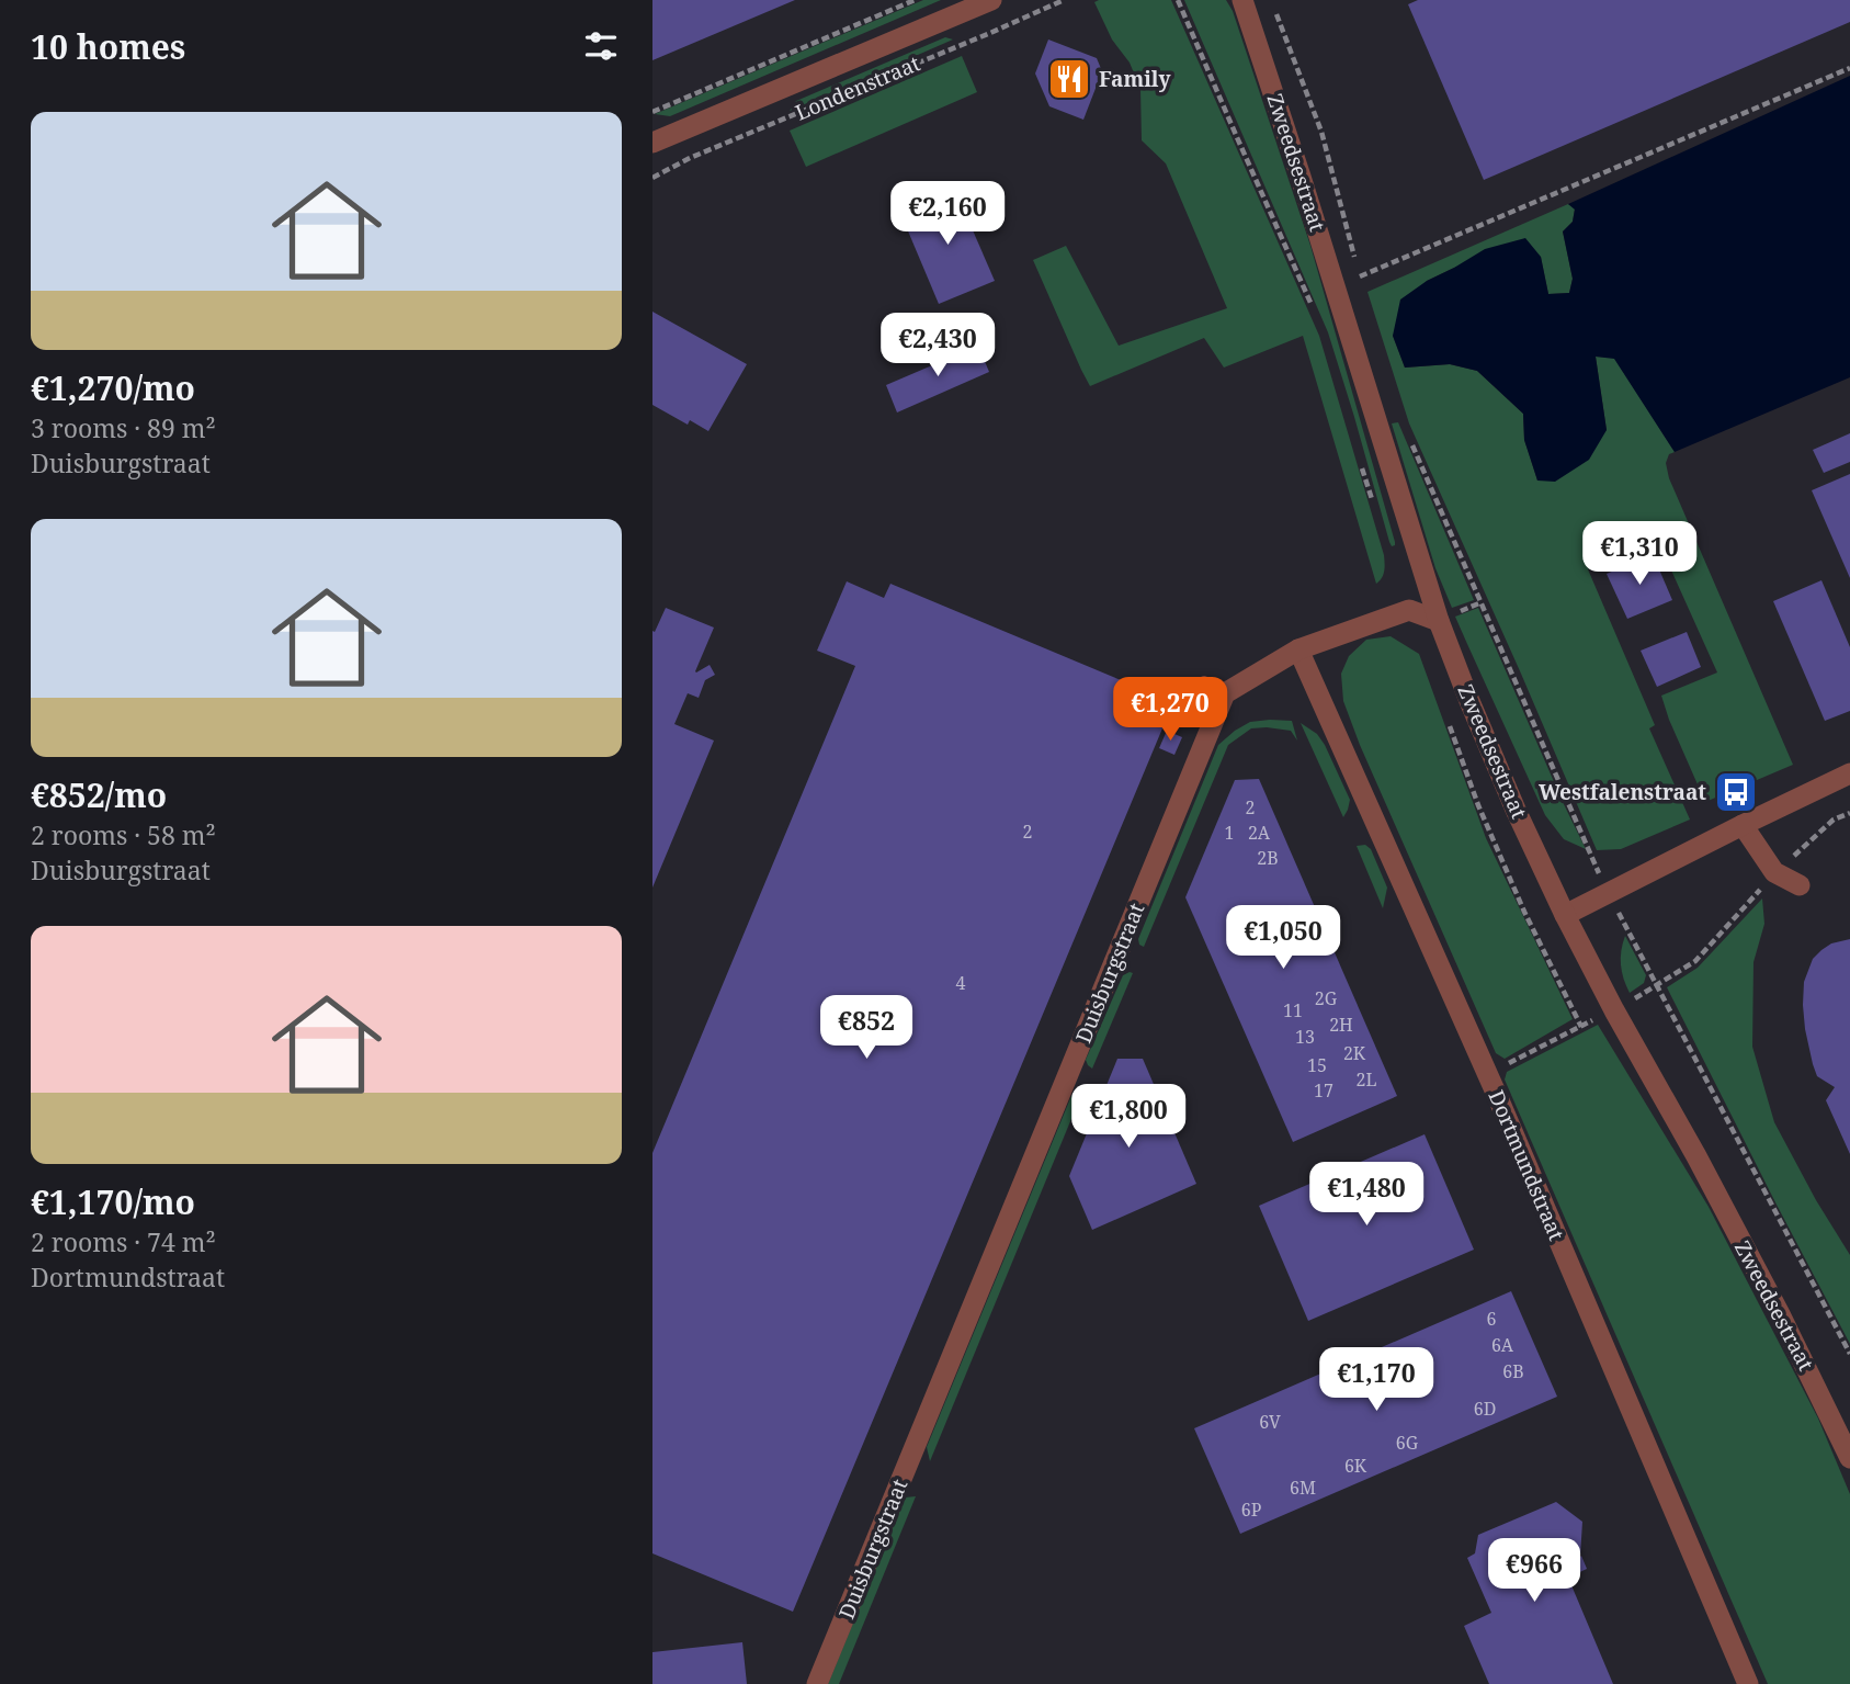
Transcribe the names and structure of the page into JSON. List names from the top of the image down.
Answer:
{
  "streets": {
    "street": [
      "Londenstraat",
      "Zweedsestraat",
      "Duisburgstraat",
      "Dortmundstraat"
    ]
  },
  "places": {
    "restaurant": ["Family"],
    "bus stop": ["Westfalenstraat"]
  },
  "house_numbers": [
    "2",
    "2",
    "1",
    "2A",
    "2B",
    "4",
    "2G",
    "11",
    "2H",
    "13",
    "2K",
    "15",
    "2L",
    "17",
    "6",
    "6A",
    "6B",
    "6D",
    "6V",
    "6G",
    "6K",
    "6M",
    "6P"
  ],
  "page": {
    "heading": "10 homes",
    "list": [
      {
        "name": "€1,270/mo",
        "note": "3 rooms · 89 m² · Duisburgstraat"
      },
      {
        "name": "€852/mo",
        "note": "2 rooms · 58 m² · Duisburgstraat"
      },
      {
        "name": "€1,170/mo",
        "note": "2 rooms · 74 m² · Dortmundstraat"
      }
    ],
    "price": [
      "€2,160",
      "€2,430",
      "€1,310",
      "€1,270",
      "€1,050",
      "€852",
      "€1,800",
      "€1,480",
      "€1,170",
      "€966"
    ]
  }
}
